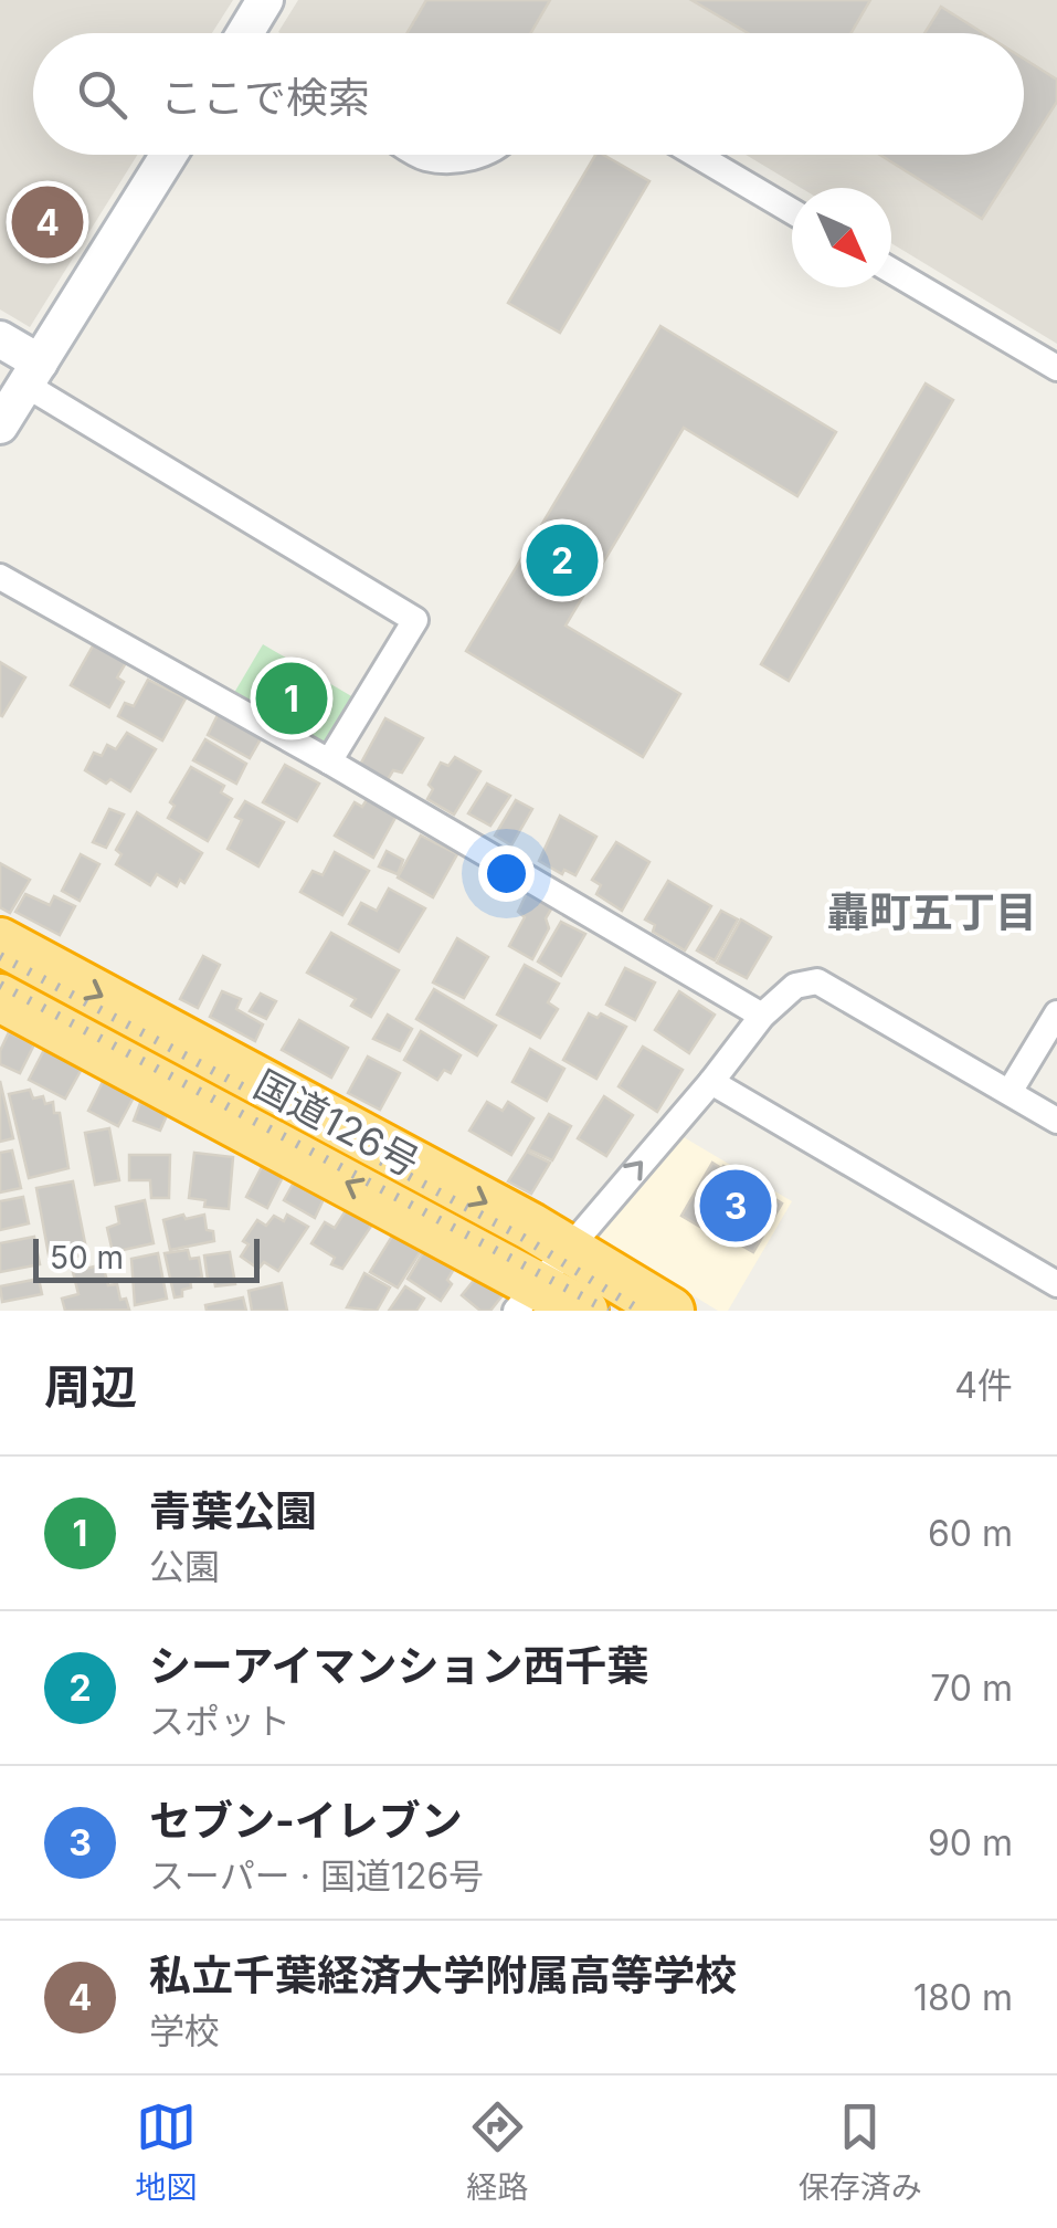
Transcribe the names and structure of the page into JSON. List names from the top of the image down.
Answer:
{
  "streets": {
    "highway": ["国道126号"]
  },
  "districts": ["轟町五丁目"],
  "scale_bar": "50 m",
  "north": "bottom right",
  "page": {
    "search": "ここで検索",
    "pins": [
      "4",
      "2",
      "1",
      "3"
    ],
    "scale": "50 m",
    "heading": ["周辺", "4件"],
    "list": [
      {
        "mark": "1",
        "name": "青葉公園",
        "note": "公園",
        "value": "60 m"
      },
      {
        "mark": "2",
        "name": "シーアイマンション西千葉",
        "note": "スポット",
        "value": "70 m"
      },
      {
        "mark": "3",
        "name": "セブン-イレブン",
        "note": "スーパー · 国道126号",
        "value": "90 m"
      },
      {
        "mark": "4",
        "name": "私立千葉経済大学附属高等学校",
        "note": "学校",
        "value": "180 m"
      }
    ],
    "nav": ["地図", "経路", "保存済み"]
  }
}
